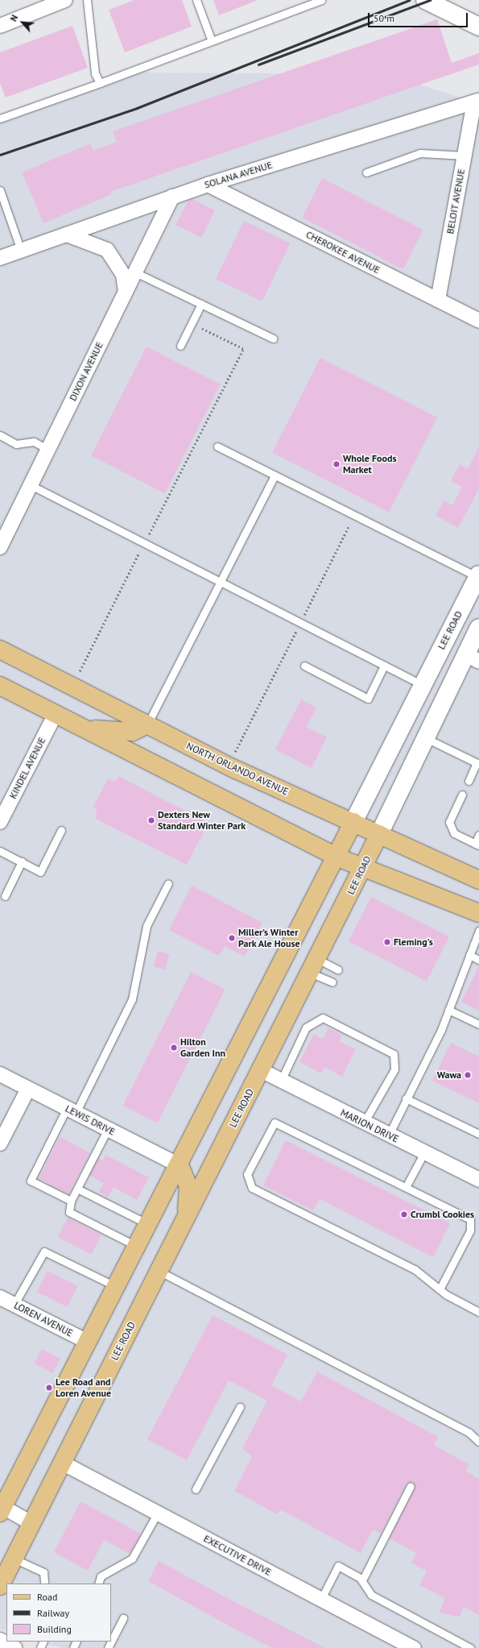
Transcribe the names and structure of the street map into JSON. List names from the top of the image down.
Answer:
{
  "streets": {
    "main road": ["LEE ROAD", "NORTH ORLANDO AVENUE"],
    "street": [
      "SOLANA AVENUE",
      "BELOIT AVENUE",
      "CHEROKEE AVENUE",
      "DIXON AVENUE",
      "KINDEL AVENUE",
      "LEWIS DRIVE",
      "MARION DRIVE",
      "LOREN AVENUE",
      "EXECUTIVE DRIVE"
    ]
  },
  "crossings": [
    ["SOLANA AVENUE", "BELOIT AVENUE"],
    ["SOLANA AVENUE", "CHEROKEE AVENUE"],
    ["SOLANA AVENUE", "DIXON AVENUE"],
    ["BELOIT AVENUE", "CHEROKEE AVENUE"],
    ["LEE ROAD", "NORTH ORLANDO AVENUE"],
    ["LEE ROAD", "LEWIS DRIVE"],
    ["LEE ROAD", "MARION DRIVE"],
    ["LEE ROAD", "LOREN AVENUE"],
    ["LEE ROAD", "EXECUTIVE DRIVE"]
  ],
  "places": [
    "Whole Foods Market",
    "Dexters New Standard Winter Park",
    "Miller’s Winter Park Ale House",
    "Fleming's",
    "Hilton Garden Inn",
    "Wawa",
    "Crumbl Cookies",
    "Lee Road and Loren Avenue"
  ],
  "legend": ["Road", "Railway", "Building"],
  "scale_bar": "50 m",
  "north": "top left"
}
